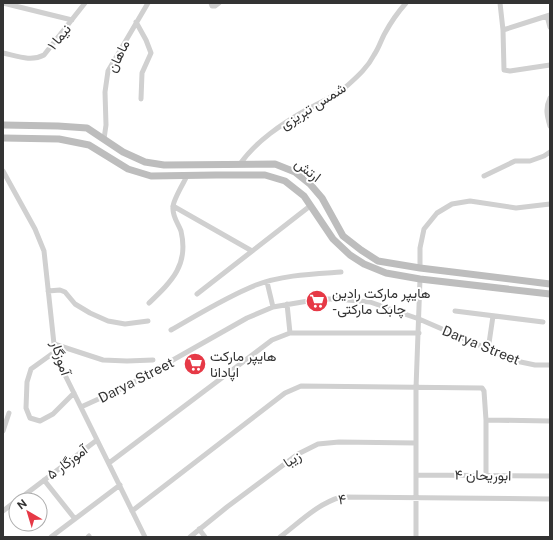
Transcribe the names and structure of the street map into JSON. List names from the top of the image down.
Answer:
{
  "streets": {
    "main road": ["ارتش"],
    "street": [
      "نیما ۱",
      "ماهان",
      "شمس تبریزی",
      "Darya Street",
      "آموزگار",
      "زیبا",
      "آموزگار ۵",
      "ابوریحان ۴",
      "۴"
    ]
  },
  "crossings": [
    ["ماهان", "ارتش"],
    ["شمس تبریزی", "ارتش"],
    ["Darya Street", "آموزگار"],
    ["آموزگار", "آموزگار ۵"]
  ],
  "places": {
    "supermarket": ["هایپر مارکت رادین -چابک مارکتی", "هایپر مارکت اپادانا"]
  },
  "north": "top left"
}
